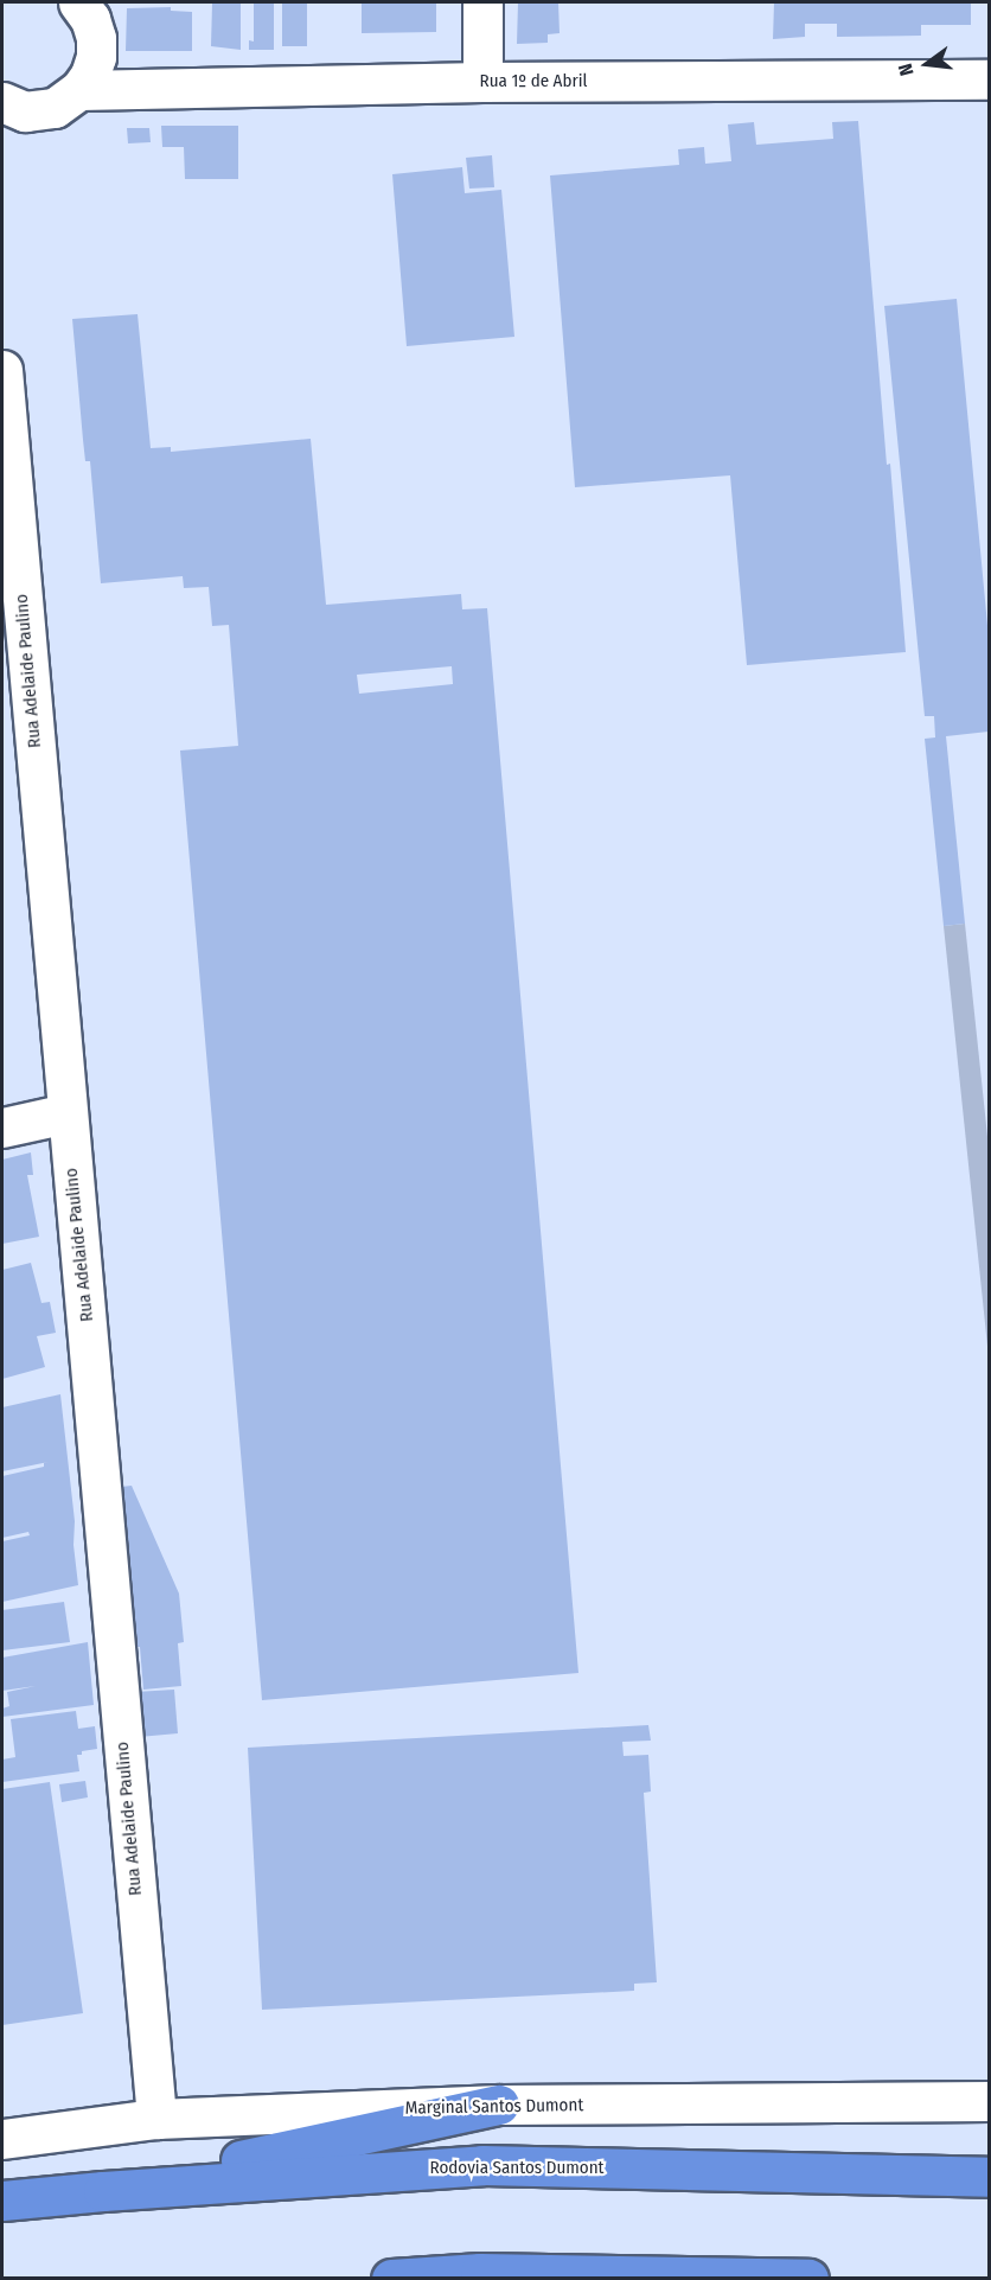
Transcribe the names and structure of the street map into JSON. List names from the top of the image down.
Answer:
{
  "streets": {
    "highway": ["Rodovia Santos Dumont"],
    "street": ["Rua 1º de Abril", "Rua Adelaide Paulino", "Marginal Santos Dumont"]
  },
  "crossings": [
    ["Rua Adelaide Paulino", "Marginal Santos Dumont"]
  ],
  "north": "left"
}
